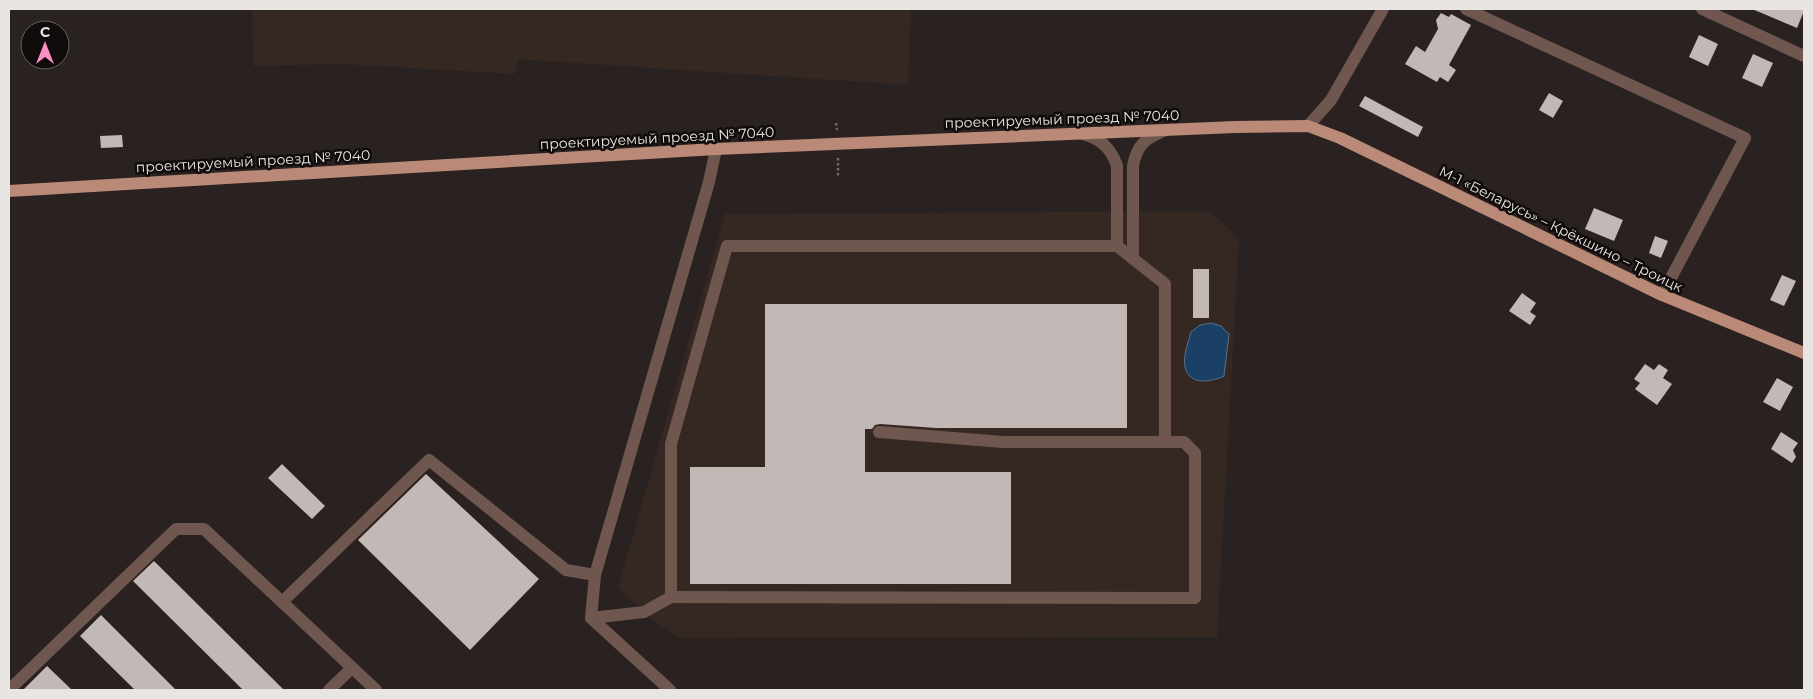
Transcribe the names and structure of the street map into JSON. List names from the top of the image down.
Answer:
{
  "streets": {
    "main road": ["проектируемый проезд № 7040", "М-1 «Беларусь» – Крёкшино – Троицк"]
  },
  "crossings": [
    ["проектируемый проезд № 7040", "М-1 «Беларусь» – Крёкшино – Троицк"]
  ],
  "north": "top"
}
